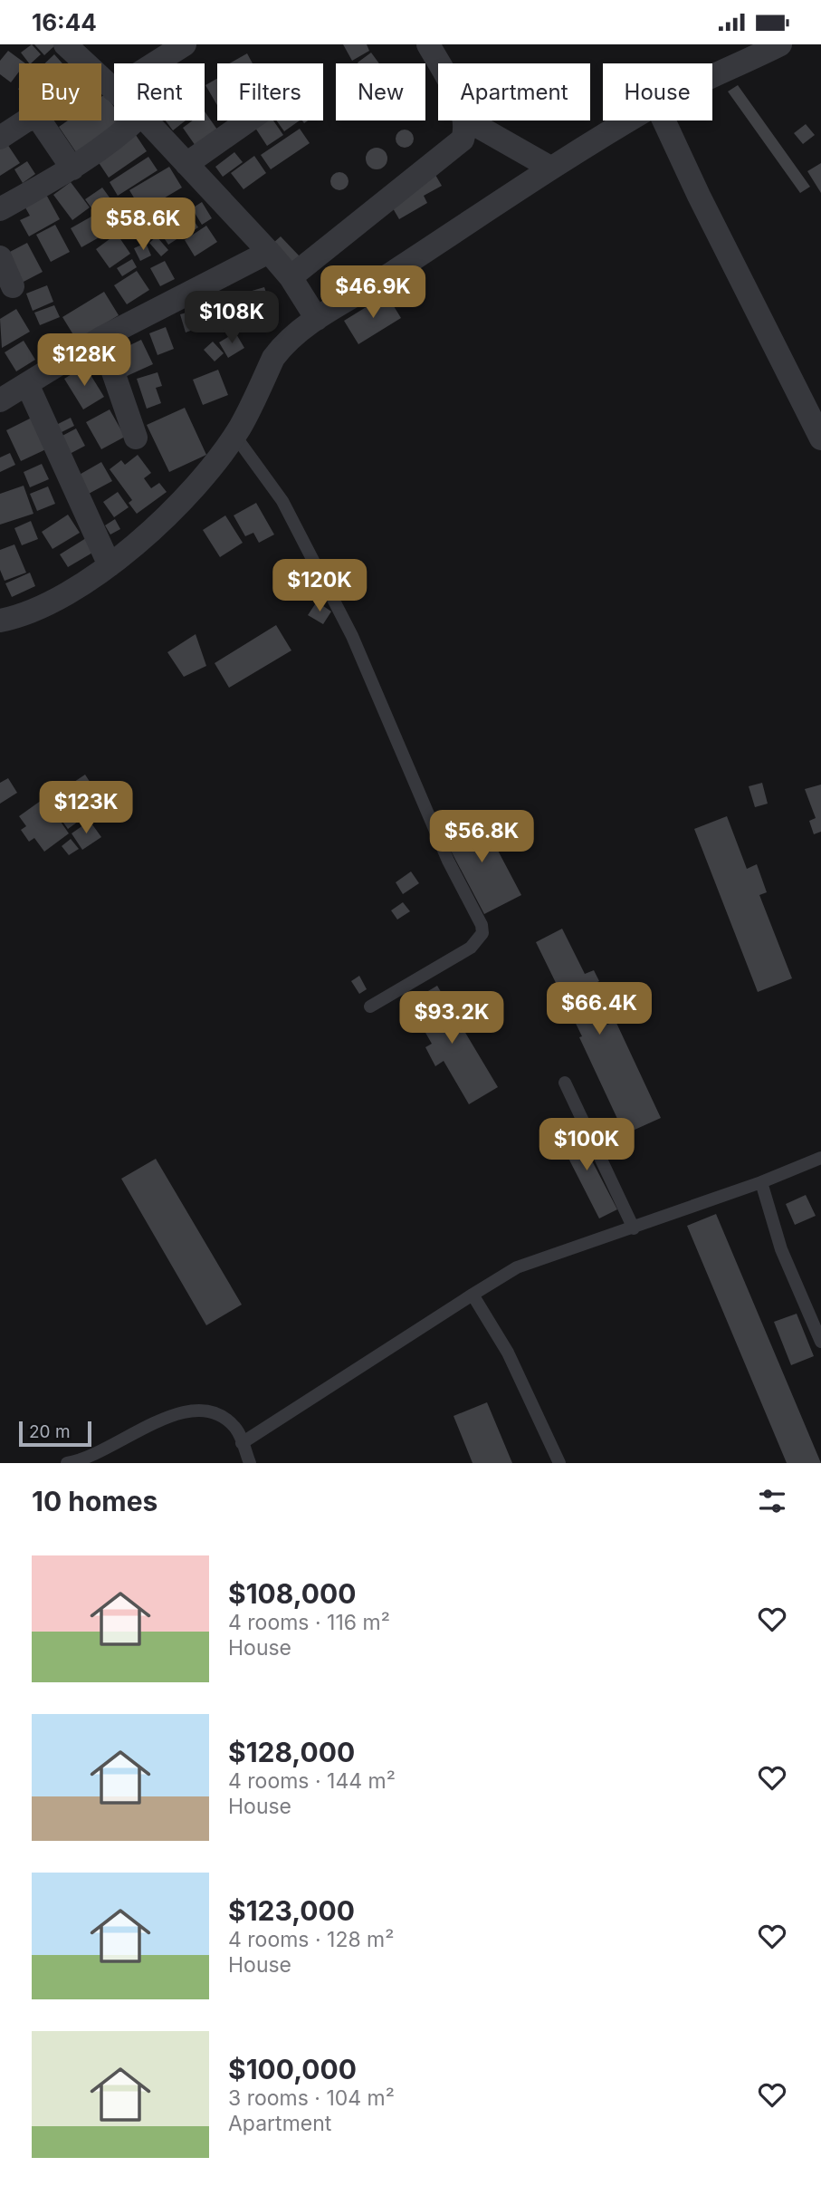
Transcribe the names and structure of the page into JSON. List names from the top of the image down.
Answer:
{
  "scale_bar": "20 m",
  "page": {
    "status": "16:44",
    "chip": [
      "Buy",
      "Rent",
      "Filters",
      "New",
      "Apartment",
      "House"
    ],
    "price": [
      "$58.6K",
      "$46.9K",
      "$108K",
      "$128K",
      "$120K",
      "$123K",
      "$56.8K",
      "$66.4K",
      "$93.2K",
      "$100K"
    ],
    "scale": "20 m",
    "heading": "10 homes",
    "list": [
      {
        "name": "$108,000",
        "note": "4 rooms · 116 m² · House"
      },
      {
        "name": "$128,000",
        "note": "4 rooms · 144 m² · House"
      },
      {
        "name": "$123,000",
        "note": "4 rooms · 128 m² · House"
      },
      {
        "name": "$100,000",
        "note": "3 rooms · 104 m² · Apartment"
      }
    ]
  }
}
